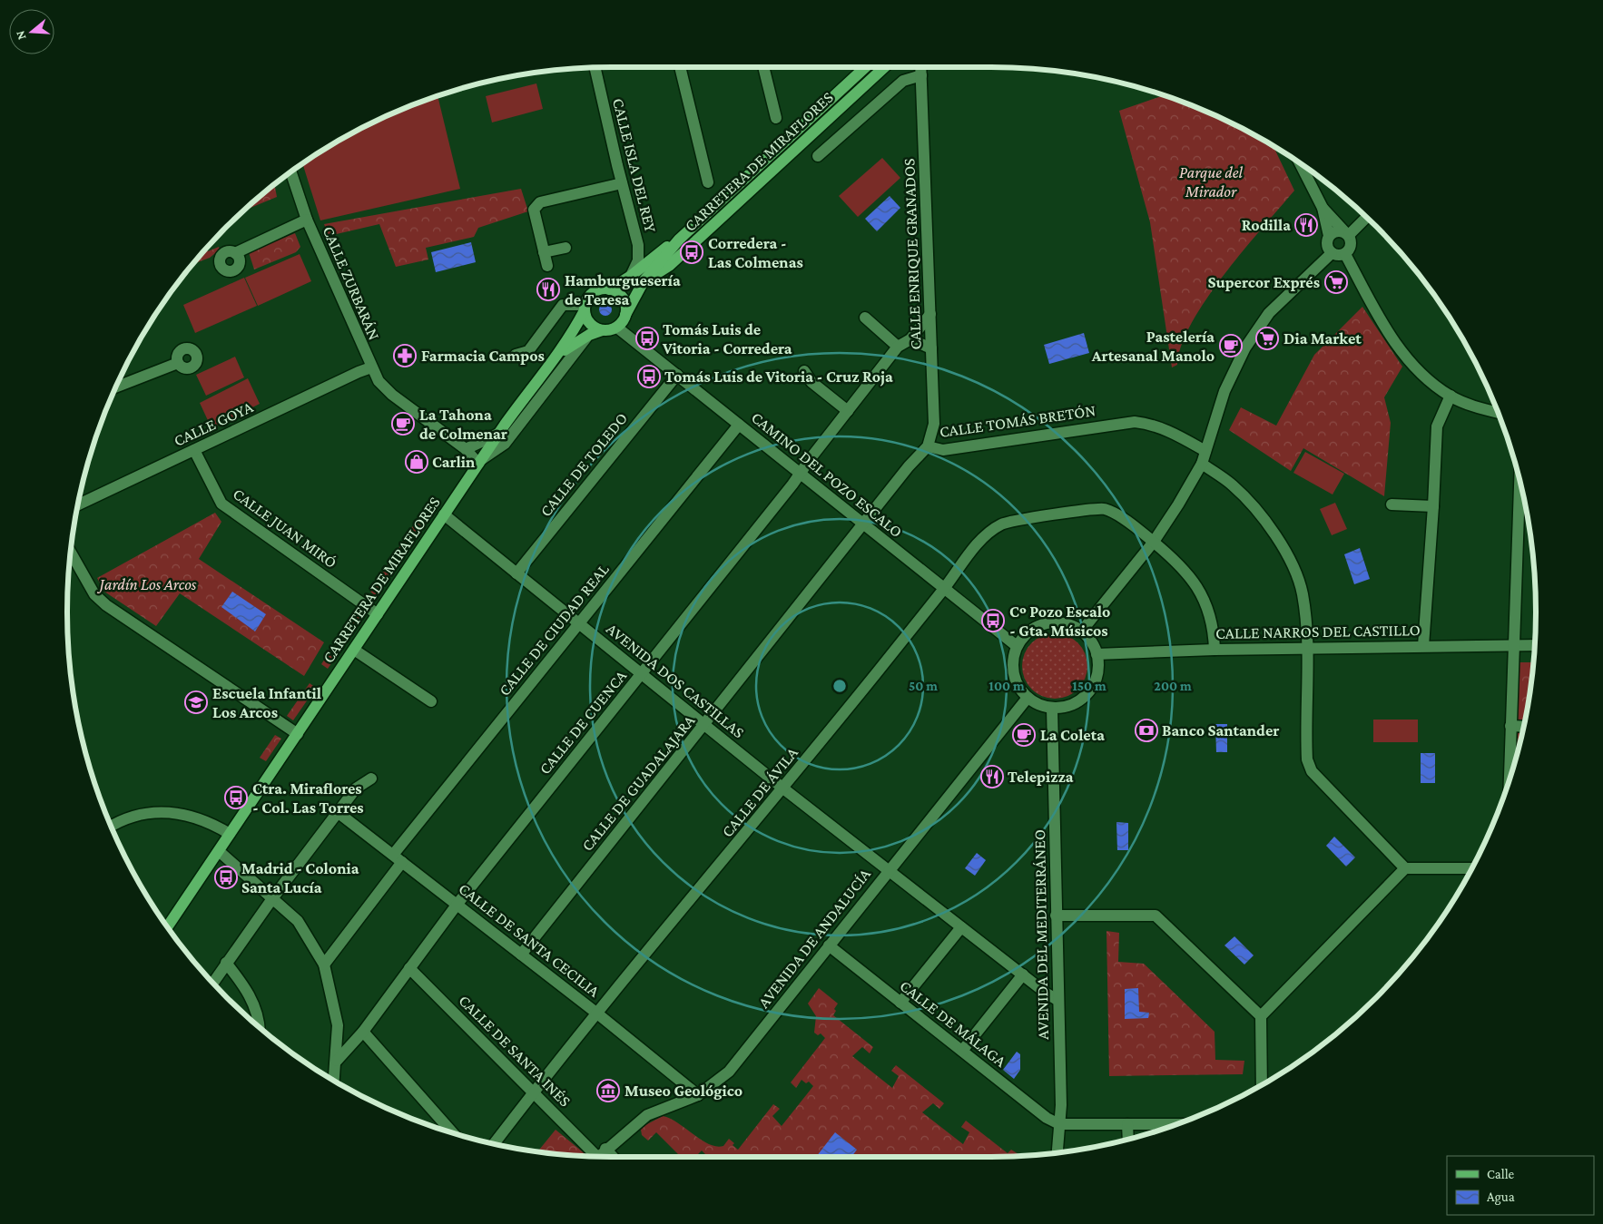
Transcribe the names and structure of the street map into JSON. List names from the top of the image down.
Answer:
{
  "streets": {
    "main road": ["CARRETERA DE MIRAFLORES"],
    "street": [
      "CALLE ISLA DEL REY",
      "CALLE ENRIQUE GRANADOS",
      "CALLE ZURBARÁN",
      "CALLE TOMÁS BRETÓN",
      "CALLE GOYA",
      "CALLE DE TOLEDO",
      "CAMINO DEL POZO ESCALO",
      "CALLE JUAN MIRÓ",
      "CALLE DE CIUDAD REAL",
      "CALLE NARROS DEL CASTILLO",
      "AVENIDA DOS CASTILLAS",
      "CALLE DE CUENCA",
      "CALLE DE GUADALAJARA",
      "CALLE DE ÁVILA",
      "AVENIDA DEL MEDITERRÁNEO",
      "AVENIDA DE ANDALUCÍA",
      "CALLE DE SANTA CECILIA",
      "CALLE DE MÁLAGA",
      "CALLE DE SANTA INÉS"
    ]
  },
  "crossings": [
    ["CARRETERA DE MIRAFLORES", "CALLE ISLA DEL REY"],
    ["CARRETERA DE MIRAFLORES", "CALLE ZURBARÁN"],
    ["CARRETERA DE MIRAFLORES", "CAMINO DEL POZO ESCALO"],
    ["CARRETERA DE MIRAFLORES", "CALLE JUAN MIRÓ"],
    ["CARRETERA DE MIRAFLORES", "AVENIDA DOS CASTILLAS"],
    ["CALLE ENRIQUE GRANADOS", "CALLE TOMÁS BRETÓN"],
    ["CALLE ZURBARÁN", "CALLE GOYA"],
    ["CALLE TOMÁS BRETÓN", "CAMINO DEL POZO ESCALO"],
    ["CALLE TOMÁS BRETÓN", "CALLE DE GUADALAJARA"],
    ["CALLE GOYA", "CALLE JUAN MIRÓ"],
    ["CALLE DE TOLEDO", "CAMINO DEL POZO ESCALO"],
    ["CALLE DE TOLEDO", "AVENIDA DOS CASTILLAS"],
    ["CAMINO DEL POZO ESCALO", "CALLE DE CIUDAD REAL"],
    ["CAMINO DEL POZO ESCALO", "CALLE NARROS DEL CASTILLO"],
    ["CAMINO DEL POZO ESCALO", "CALLE DE CUENCA"],
    ["CAMINO DEL POZO ESCALO", "CALLE DE GUADALAJARA"],
    ["CAMINO DEL POZO ESCALO", "CALLE DE ÁVILA"],
    ["CAMINO DEL POZO ESCALO", "AVENIDA DEL MEDITERRÁNEO"],
    ["CAMINO DEL POZO ESCALO", "AVENIDA DE ANDALUCÍA"],
    ["CALLE DE CIUDAD REAL", "AVENIDA DOS CASTILLAS"],
    ["CALLE DE CIUDAD REAL", "CALLE DE SANTA CECILIA"],
    ["CALLE NARROS DEL CASTILLO", "CALLE DE ÁVILA"],
    ["CALLE NARROS DEL CASTILLO", "AVENIDA DEL MEDITERRÁNEO"],
    ["CALLE NARROS DEL CASTILLO", "AVENIDA DE ANDALUCÍA"],
    ["AVENIDA DOS CASTILLAS", "CALLE DE CUENCA"],
    ["AVENIDA DOS CASTILLAS", "CALLE DE GUADALAJARA"],
    ["AVENIDA DOS CASTILLAS", "CALLE DE ÁVILA"],
    ["AVENIDA DOS CASTILLAS", "AVENIDA DEL MEDITERRÁNEO"],
    ["AVENIDA DOS CASTILLAS", "AVENIDA DE ANDALUCÍA"],
    ["CALLE DE CUENCA", "CALLE DE SANTA CECILIA"],
    ["CALLE DE CUENCA", "CALLE DE SANTA INÉS"],
    ["CALLE DE GUADALAJARA", "CALLE DE SANTA CECILIA"],
    ["CALLE DE ÁVILA", "CALLE DE SANTA CECILIA"],
    ["CALLE DE ÁVILA", "CALLE DE SANTA INÉS"],
    ["AVENIDA DEL MEDITERRÁNEO", "AVENIDA DE ANDALUCÍA"],
    ["AVENIDA DEL MEDITERRÁNEO", "CALLE DE MÁLAGA"],
    ["AVENIDA DE ANDALUCÍA", "CALLE DE SANTA CECILIA"],
    ["AVENIDA DE ANDALUCÍA", "CALLE DE MÁLAGA"],
    ["AVENIDA DE ANDALUCÍA", "CALLE DE SANTA INÉS"]
  ],
  "parks": ["Parque del Mirador", "Jardín Los Arcos"],
  "places": {
    "restaurant": ["Rodilla", "Hamburguesería de Teresa", "Telepizza"],
    "bus stop": [
      "Corredera - Las Colmenas",
      "Tomás Luis de Vitoria - Corredera",
      "Tomás Luis de Vitoria - Cruz Roja",
      "Cº Pozo Escalo - Gta. Músicos",
      "Ctra. Miraflores - Col. Las Torres",
      "Madrid - Colonia Santa Lucía"
    ],
    "supermarket": ["Supercor Exprés", "Dia Market"],
    "cafe": ["Pastelería Artesanal Manolo", "La Tahona de Colmenar", "La Coleta"],
    "pharmacy": ["Farmacia Campos"],
    "shop": ["Carlin"],
    "school or university": ["Escuela Infantil Los Arcos"],
    "bank": ["Banco Santander"],
    "museum": ["Museo Geológico"]
  },
  "legend": ["Calle", "Agua"],
  "north": "left",
  "rings": [
    "50 m",
    "100 m",
    "150 m",
    "200 m"
  ]
}
